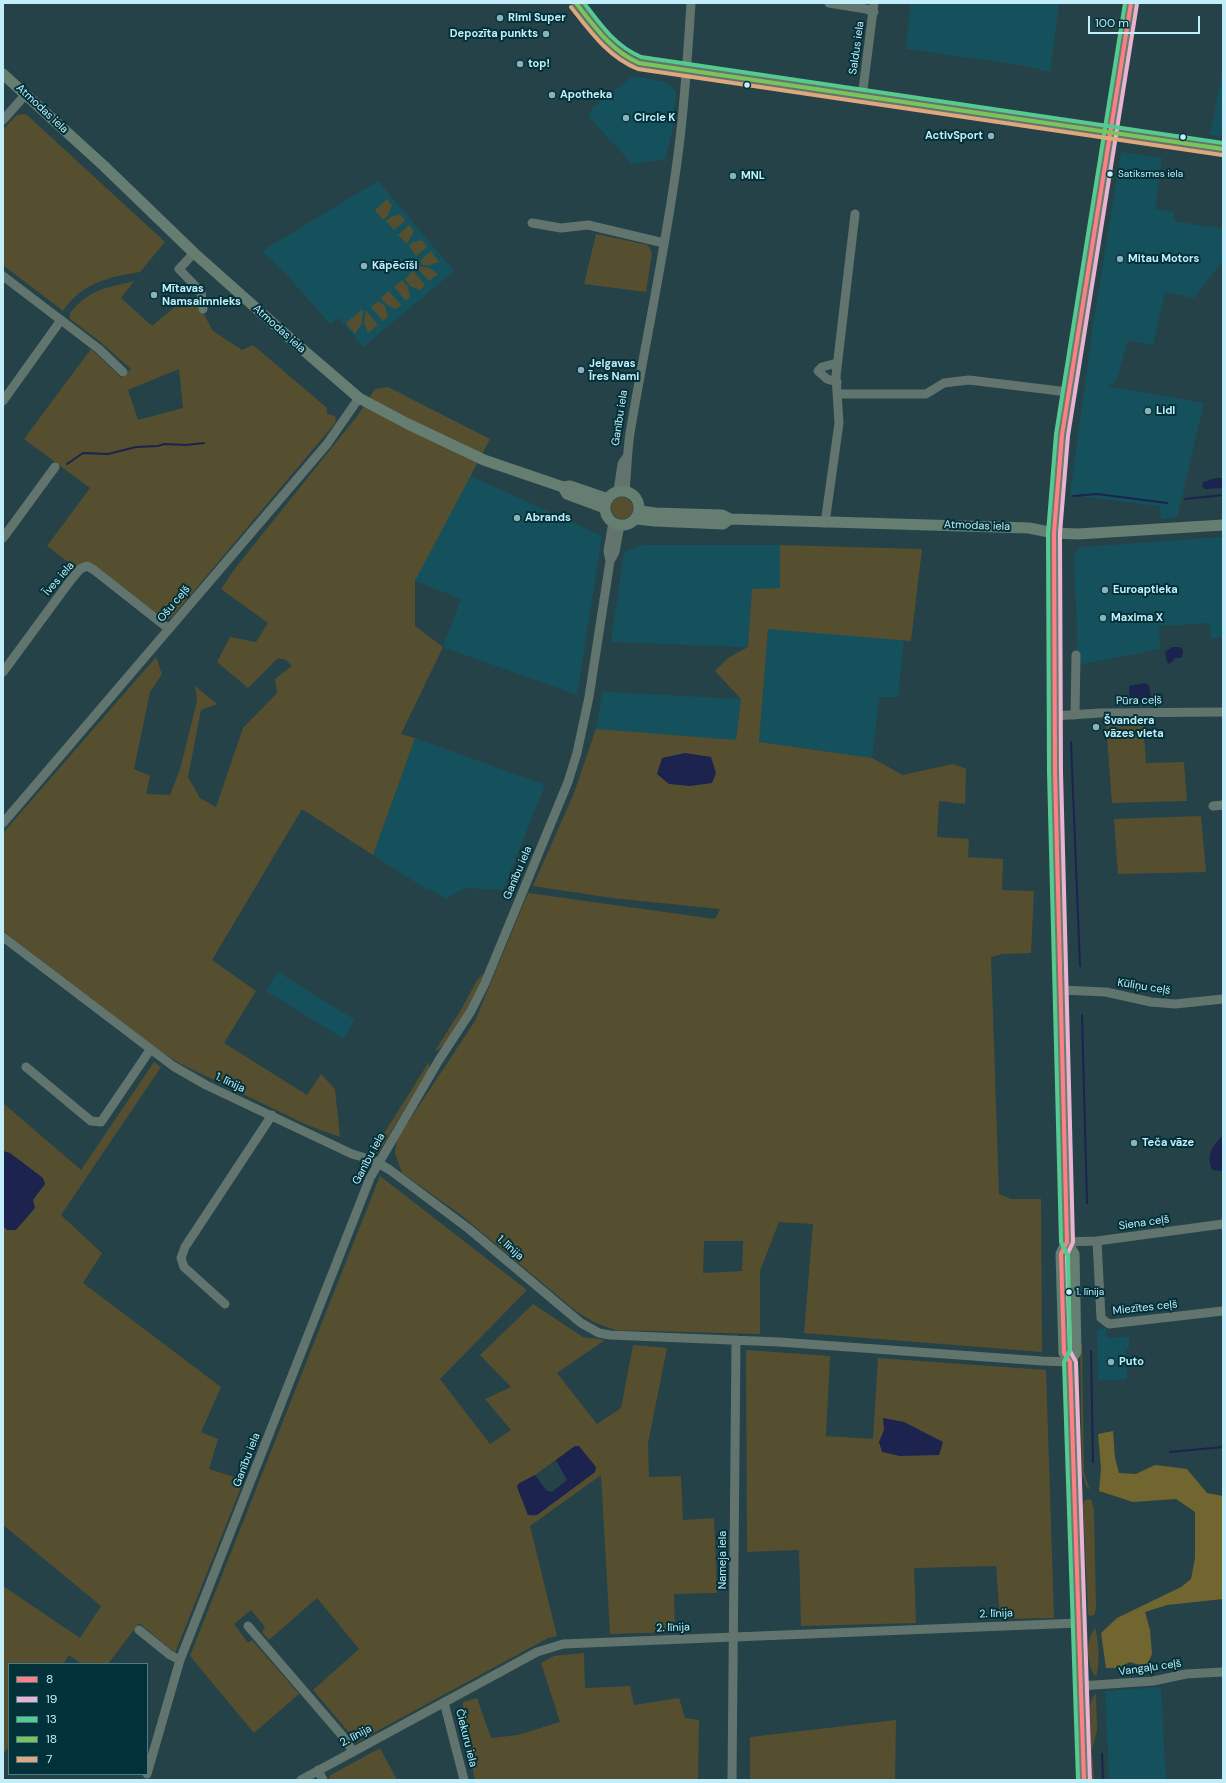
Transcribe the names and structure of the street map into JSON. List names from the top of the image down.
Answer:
{
  "streets": {
    "main road": ["Atmodas iela"],
    "street": [
      "Saldus iela",
      "Ganību iela",
      "Īves iela",
      "Ošu ceļš",
      "Pūra ceļš",
      "Kūliņu ceļš",
      "1. līnija",
      "Siena ceļš",
      "Miezītes ceļš",
      "Nameja iela",
      "2. līnija",
      "Vangaļu ceļš",
      "Čiekuru iela"
    ]
  },
  "crossings": [
    ["Atmodas iela", "Ganību iela"],
    ["Atmodas iela", "Ošu ceļš"],
    ["Ganību iela", "1. līnija"],
    ["Īves iela", "Ošu ceļš"],
    ["1. līnija", "Nameja iela"],
    ["Siena ceļš", "Miezītes ceļš"],
    ["Nameja iela", "2. līnija"],
    ["2. līnija", "Čiekuru iela"]
  ],
  "places": [
    "Rimi Super",
    "Depozīta punkts",
    "top!",
    "Apotheka",
    "Circle K",
    "ActivSport",
    "Satiksmes iela",
    "MNL",
    "Mitau Motors",
    "Kāpēcīši",
    "Mītavas Namsaimnieks",
    "Jelgavas Īres Nami",
    "Lidl",
    "Abrands",
    "Euroaptieka",
    "Maxima X",
    "Švandera vāzes vieta",
    "Teča vāze",
    "1. līnija",
    "Puto"
  ],
  "lines": [
    "transit line 8",
    "transit line 13",
    "transit line 18",
    "transit line 19",
    "transit line 7"
  ],
  "legend": [
    "8",
    "19",
    "13",
    "18",
    "7"
  ],
  "scale_bar": "100 m"
}
